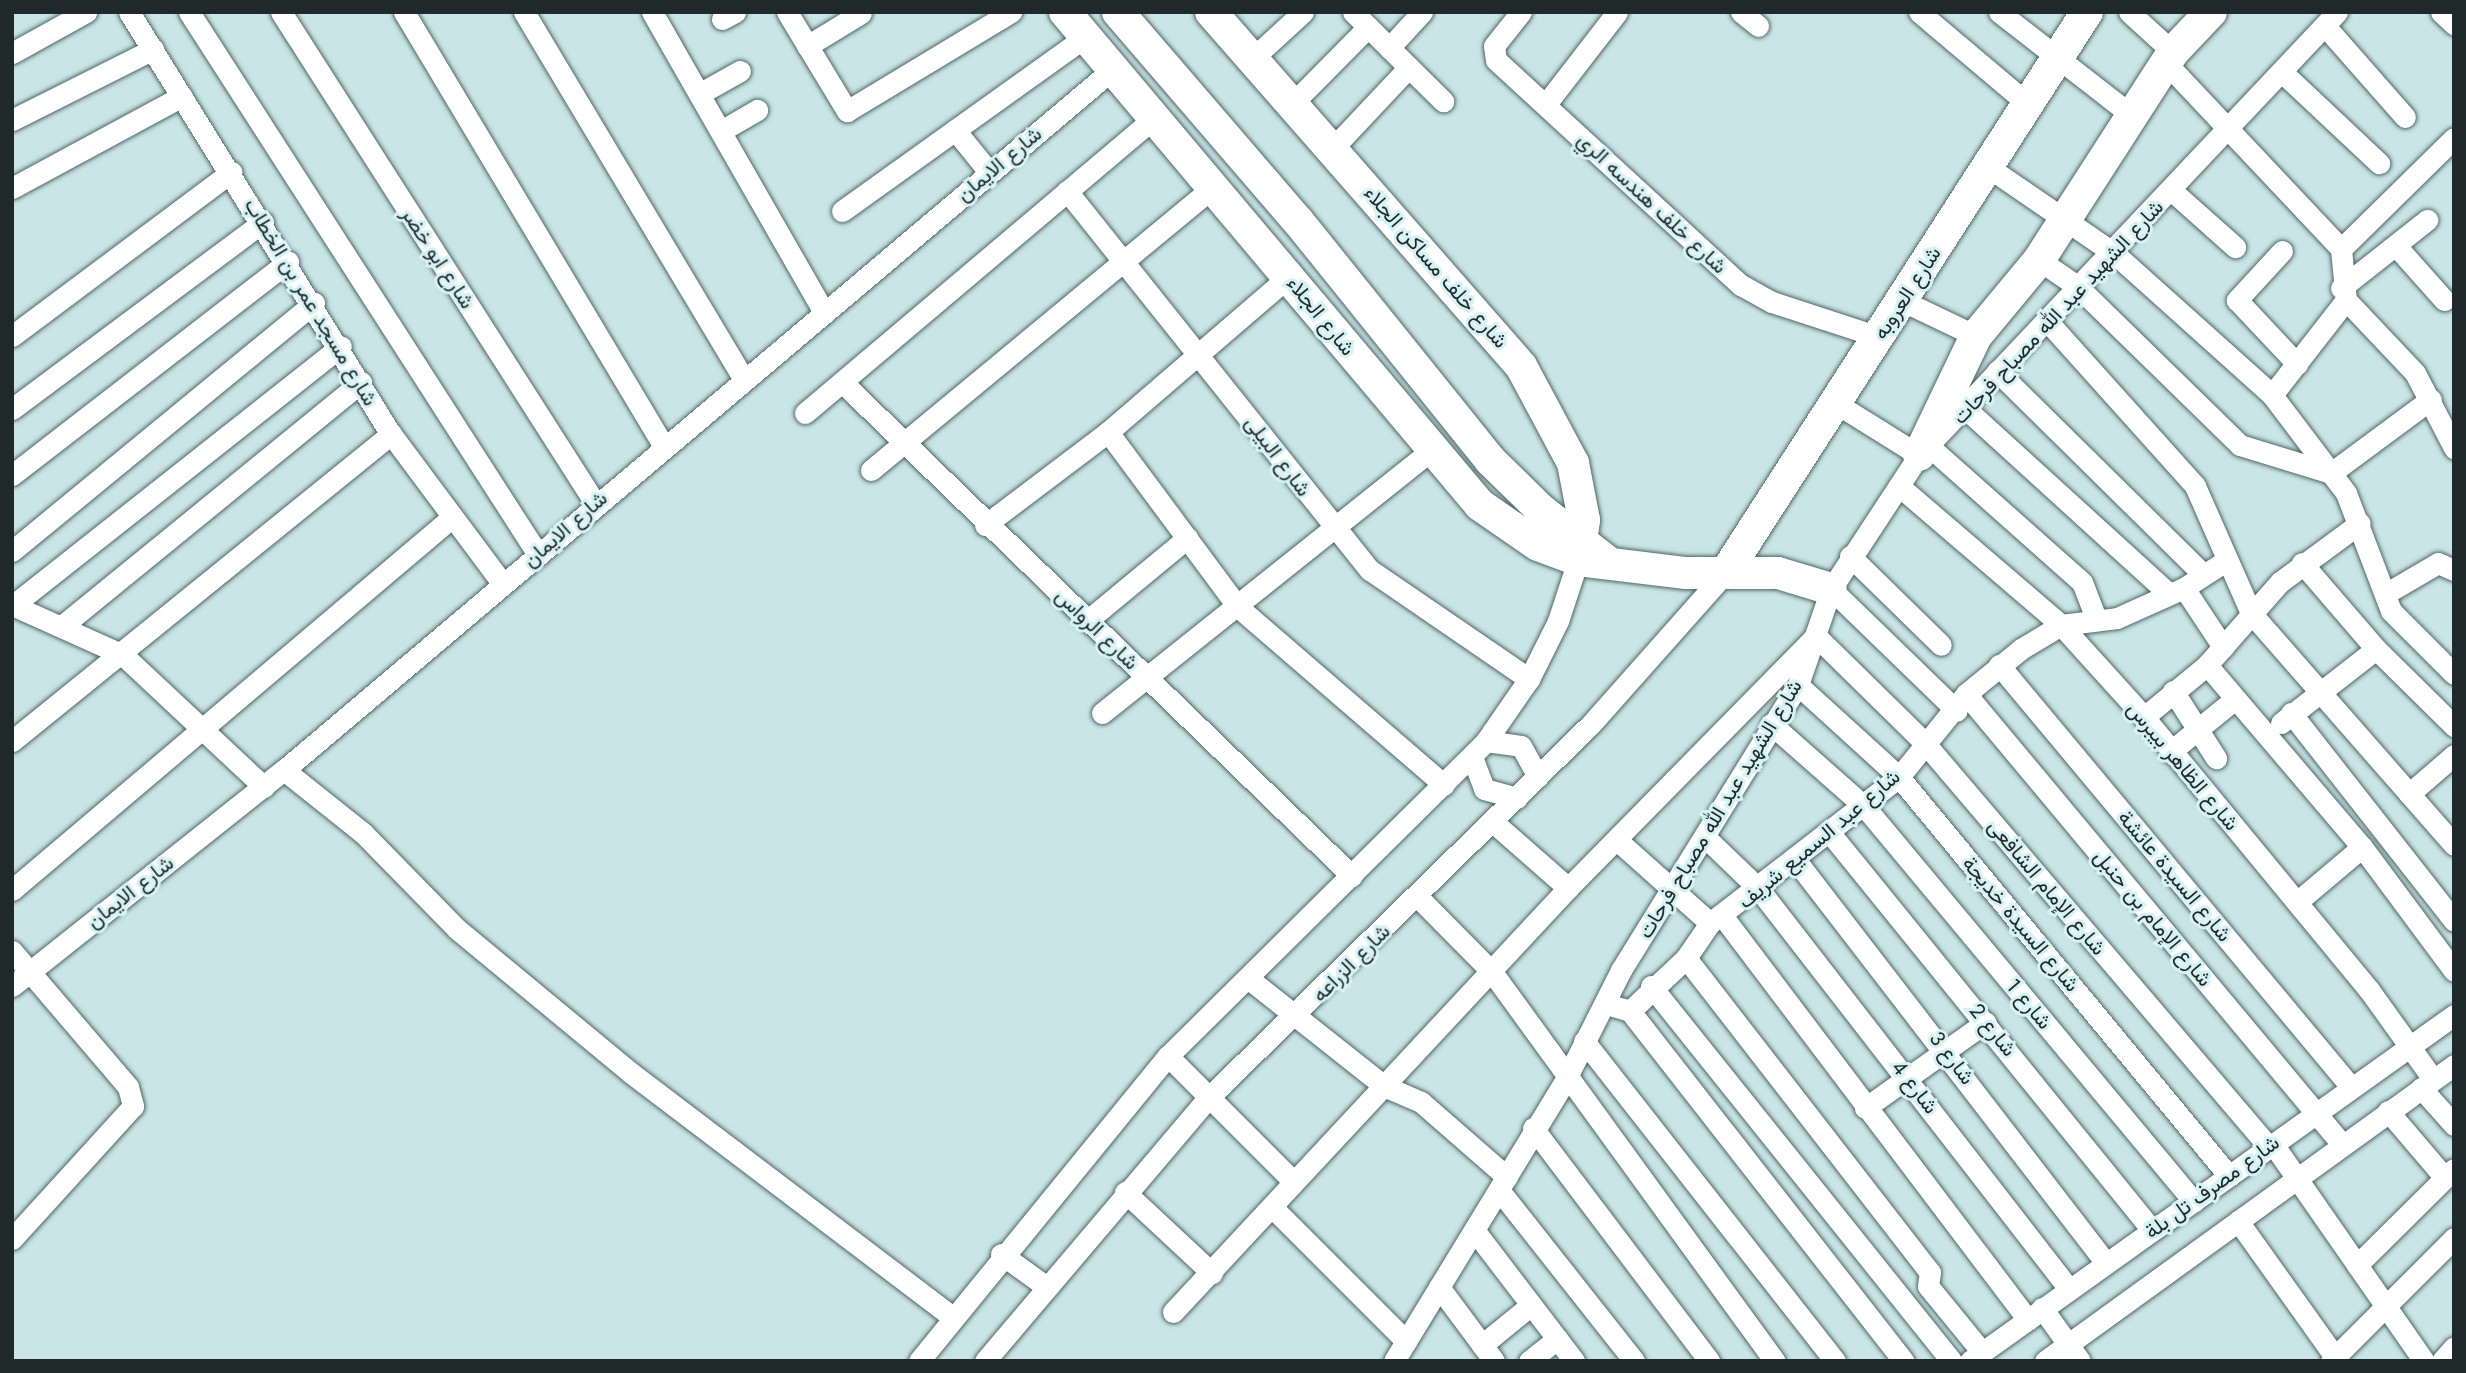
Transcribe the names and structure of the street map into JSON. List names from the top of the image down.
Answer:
{
  "streets": {
    "street": [
      "شارع الايمان",
      "شارع خلف هندسه الري",
      "شارع ابو خضر",
      "شارع خلف مساكن الجلاء",
      "شارع العروبه",
      "شارع مسجد عمر بن الخطاب",
      "شارع الشهيد عبد الله مصباح فرحات",
      "شارع الجلاء",
      "شارع البيلى",
      "شارع الرواس",
      "شارع الظاهر بيبرس",
      "شارع عبد السميع شريف",
      "شارع السيدة عائشة",
      "شارع الإمام الشافعى",
      "شارع الإمام بن حنبل",
      "شارع السيدة خديجة",
      "شارع الزراعه",
      "شارع 1",
      "شارع 2",
      "شارع 3",
      "شارع 4",
      "شارع مصرف تل بلة"
    ]
  },
  "crossings": [
    ["شارع الايمان", "شارع ابو خضر"],
    ["شارع الايمان", "شارع مسجد عمر بن الخطاب"],
    ["شارع الايمان", "شارع الجلاء"],
    ["شارع خلف هندسه الري", "شارع العروبه"],
    ["شارع خلف مساكن الجلاء", "شارع الجلاء"],
    ["شارع العروبه", "شارع الجلاء"],
    ["شارع العروبه", "شارع الزراعه"],
    ["شارع الشهيد عبد الله مصباح فرحات", "شارع الجلاء"],
    ["شارع الشهيد عبد الله مصباح فرحات", "شارع الظاهر بيبرس"],
    ["شارع الشهيد عبد الله مصباح فرحات", "شارع الإمام الشافعى"],
    ["شارع الشهيد عبد الله مصباح فرحات", "شارع الإمام بن حنبل"],
    ["شارع الشهيد عبد الله مصباح فرحات", "شارع السيدة خديجة"],
    ["شارع الشهيد عبد الله مصباح فرحات", "شارع 1"],
    ["شارع الشهيد عبد الله مصباح فرحات", "شارع 4"],
    ["شارع الجلاء", "شارع الإمام بن حنبل"],
    ["شارع الجلاء", "شارع الزراعه"],
    ["شارع الظاهر بيبرس", "شارع عبد السميع شريف"],
    ["شارع الظاهر بيبرس", "شارع مصرف تل بلة"],
    ["شارع عبد السميع شريف", "شارع السيدة عائشة"],
    ["شارع عبد السميع شريف", "شارع الإمام الشافعى"],
    ["شارع عبد السميع شريف", "شارع الإمام بن حنبل"],
    ["شارع عبد السميع شريف", "شارع السيدة خديجة"],
    ["شارع عبد السميع شريف", "شارع 1"],
    ["شارع عبد السميع شريف", "شارع 2"],
    ["شارع عبد السميع شريف", "شارع 3"],
    ["شارع عبد السميع شريف", "شارع 4"],
    ["شارع السيدة عائشة", "شارع مصرف تل بلة"],
    ["شارع الإمام الشافعى", "شارع مصرف تل بلة"],
    ["شارع الإمام بن حنبل", "شارع مصرف تل بلة"],
    ["شارع السيدة خديجة", "شارع مصرف تل بلة"],
    ["شارع 1", "شارع مصرف تل بلة"],
    ["شارع 2", "شارع مصرف تل بلة"],
    ["شارع 3", "شارع مصرف تل بلة"],
    ["شارع 4", "شارع مصرف تل بلة"]
  ]
}
